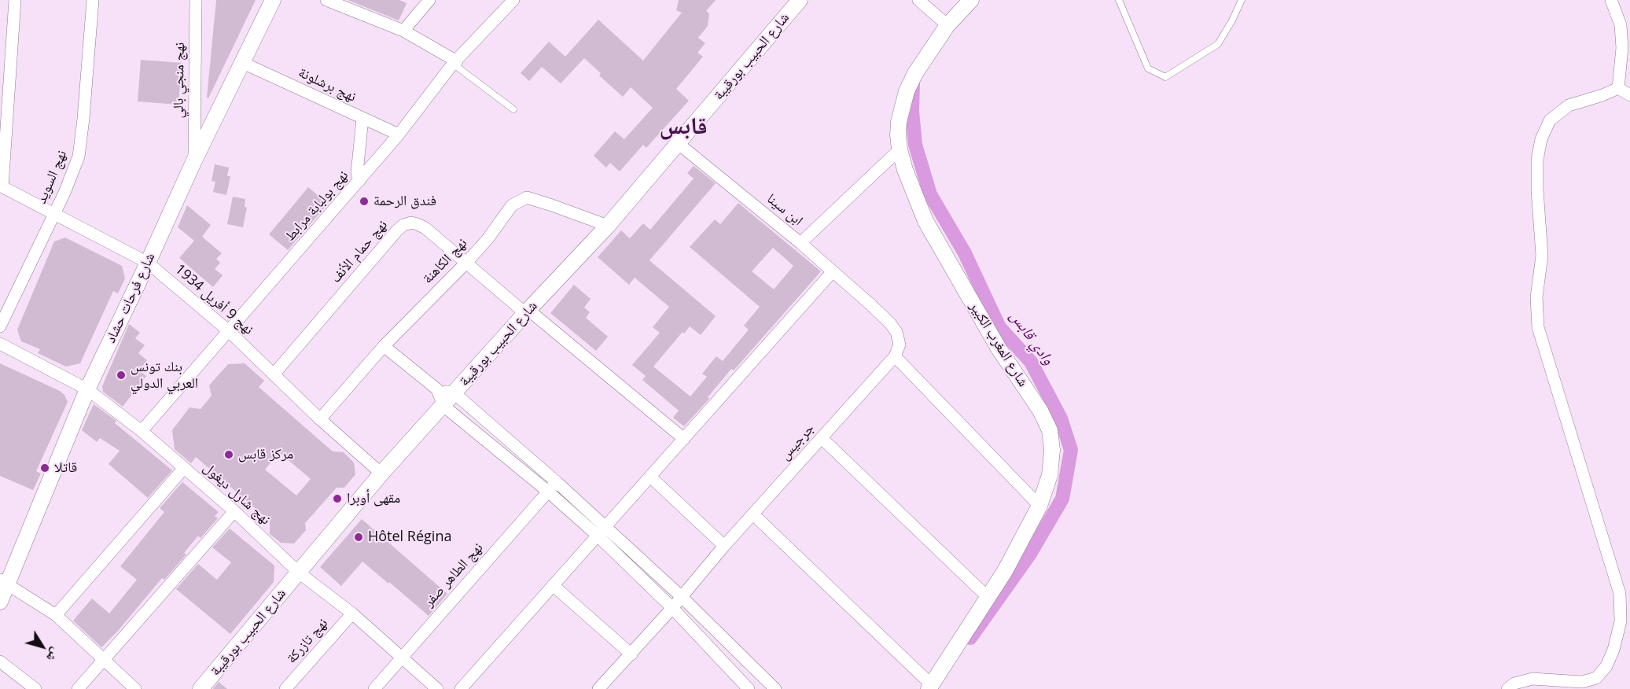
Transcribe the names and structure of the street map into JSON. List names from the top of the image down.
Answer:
{
  "streets": {
    "street": [
      "شارع الحبيب بورقيبة",
      "نهج منجي بالي",
      "نهج برشلونة",
      "نهج السويد",
      "نهج بولبابة مرابط",
      "ابن سينا",
      "نهج حمام الأنف",
      "نهج الكاهنة",
      "شارع فرحات حشاد",
      "نهج 9 أفريل 1934",
      "شارع المغرب الكبير",
      "جرجيس",
      "نهج شارل ديغول",
      "نهج الطاهر صفر",
      "نهج تازركة"
    ]
  },
  "crossings": [
    ["شارع الحبيب بورقيبة", "ابن سينا"],
    ["شارع الحبيب بورقيبة", "نهج حمام الأنف"],
    ["شارع الحبيب بورقيبة", "نهج الكاهنة"],
    ["شارع الحبيب بورقيبة", "نهج 9 أفريل 1934"],
    ["شارع الحبيب بورقيبة", "نهج شارل ديغول"],
    ["نهج منجي بالي", "شارع فرحات حشاد"],
    ["نهج برشلونة", "نهج بولبابة مرابط"],
    ["نهج برشلونة", "شارع فرحات حشاد"],
    ["نهج السويد", "نهج 9 أفريل 1934"],
    ["نهج بولبابة مرابط", "نهج 9 أفريل 1934"],
    ["نهج بولبابة مرابط", "نهج شارل ديغول"],
    ["ابن سينا", "جرجيس"],
    ["نهج حمام الأنف", "نهج الكاهنة"],
    ["نهج حمام الأنف", "نهج 9 أفريل 1934"],
    ["نهج الكاهنة", "نهج 9 أفريل 1934"],
    ["شارع فرحات حشاد", "نهج 9 أفريل 1934"],
    ["شارع فرحات حشاد", "نهج شارل ديغول"],
    ["نهج شارل ديغول", "نهج الطاهر صفر"],
    ["نهج شارل ديغول", "نهج تازركة"]
  ],
  "districts": ["قابس"],
  "water": ["وادي قابس"],
  "places": [
    "فندق الرحمة",
    "بنك تونس العربي الدولي",
    "مركز قابس",
    "قاتلا",
    "مقهى أوبرا",
    "Hôtel Régina"
  ],
  "north": "bottom right"
}
